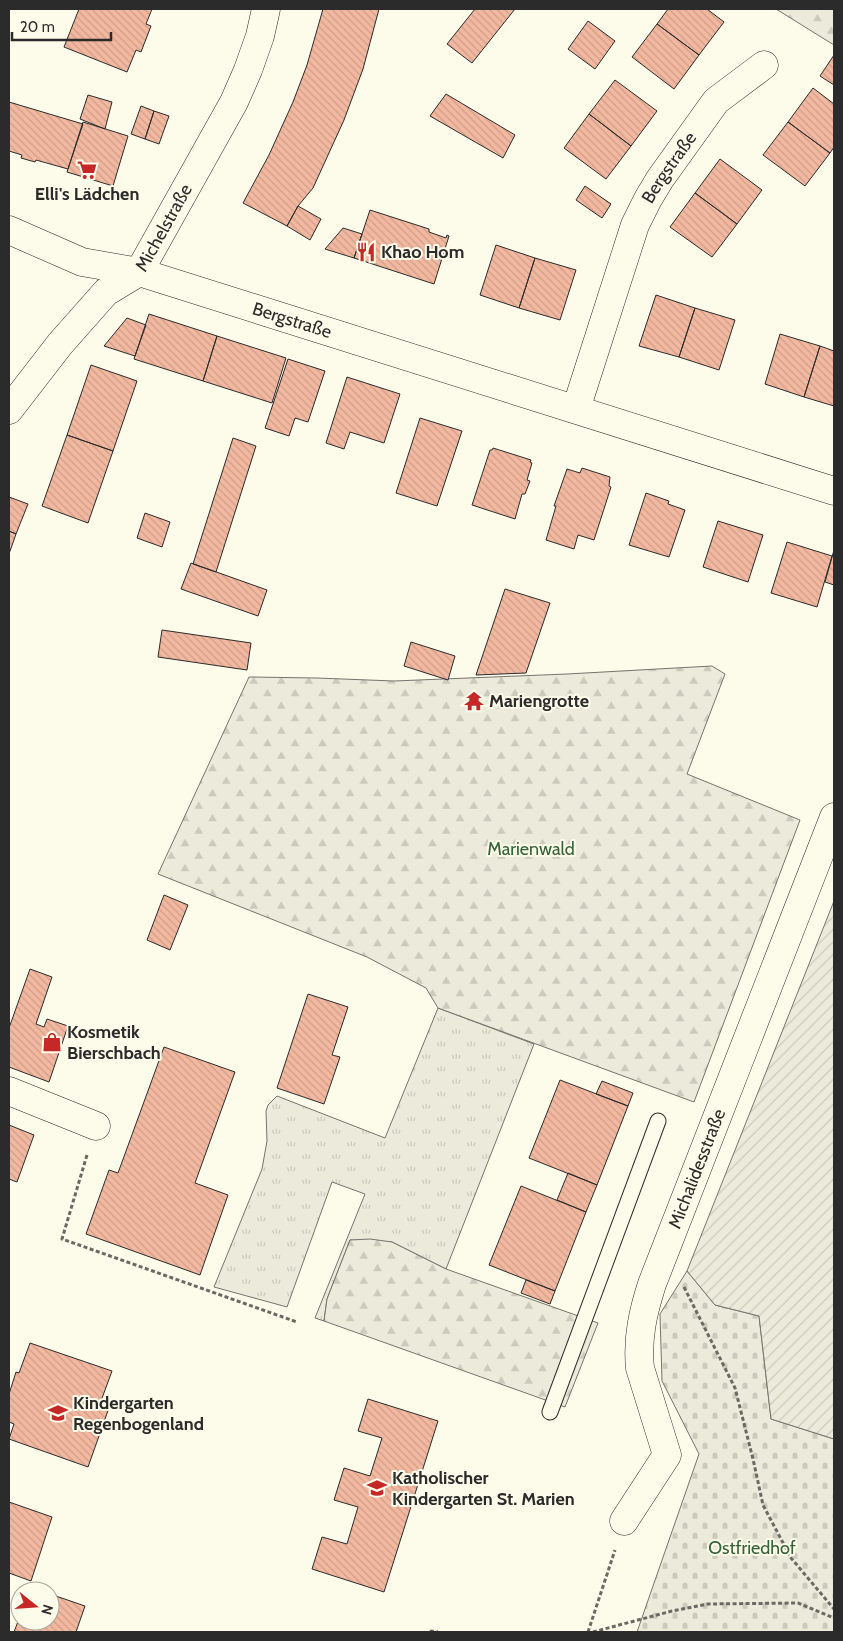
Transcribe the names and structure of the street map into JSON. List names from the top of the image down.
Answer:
{
  "streets": {
    "street": ["Bergstraße", "Michelstraße", "Michalidesstraße"]
  },
  "crossings": [
    ["Bergstraße", "Michelstraße"]
  ],
  "parks": ["Marienwald", "Ostfriedhof"],
  "places": {
    "supermarket": ["Elli's Lädchen"],
    "restaurant": ["Khao Hom"],
    "temple": ["Mariengrotte"],
    "shop": ["Kosmetik Bierschbach"],
    "school or university": ["Kindergarten Regenbogenland", "Katholischer Kindergarten St. Marien"]
  },
  "scale_bar": "20 m",
  "north": "right"
}
